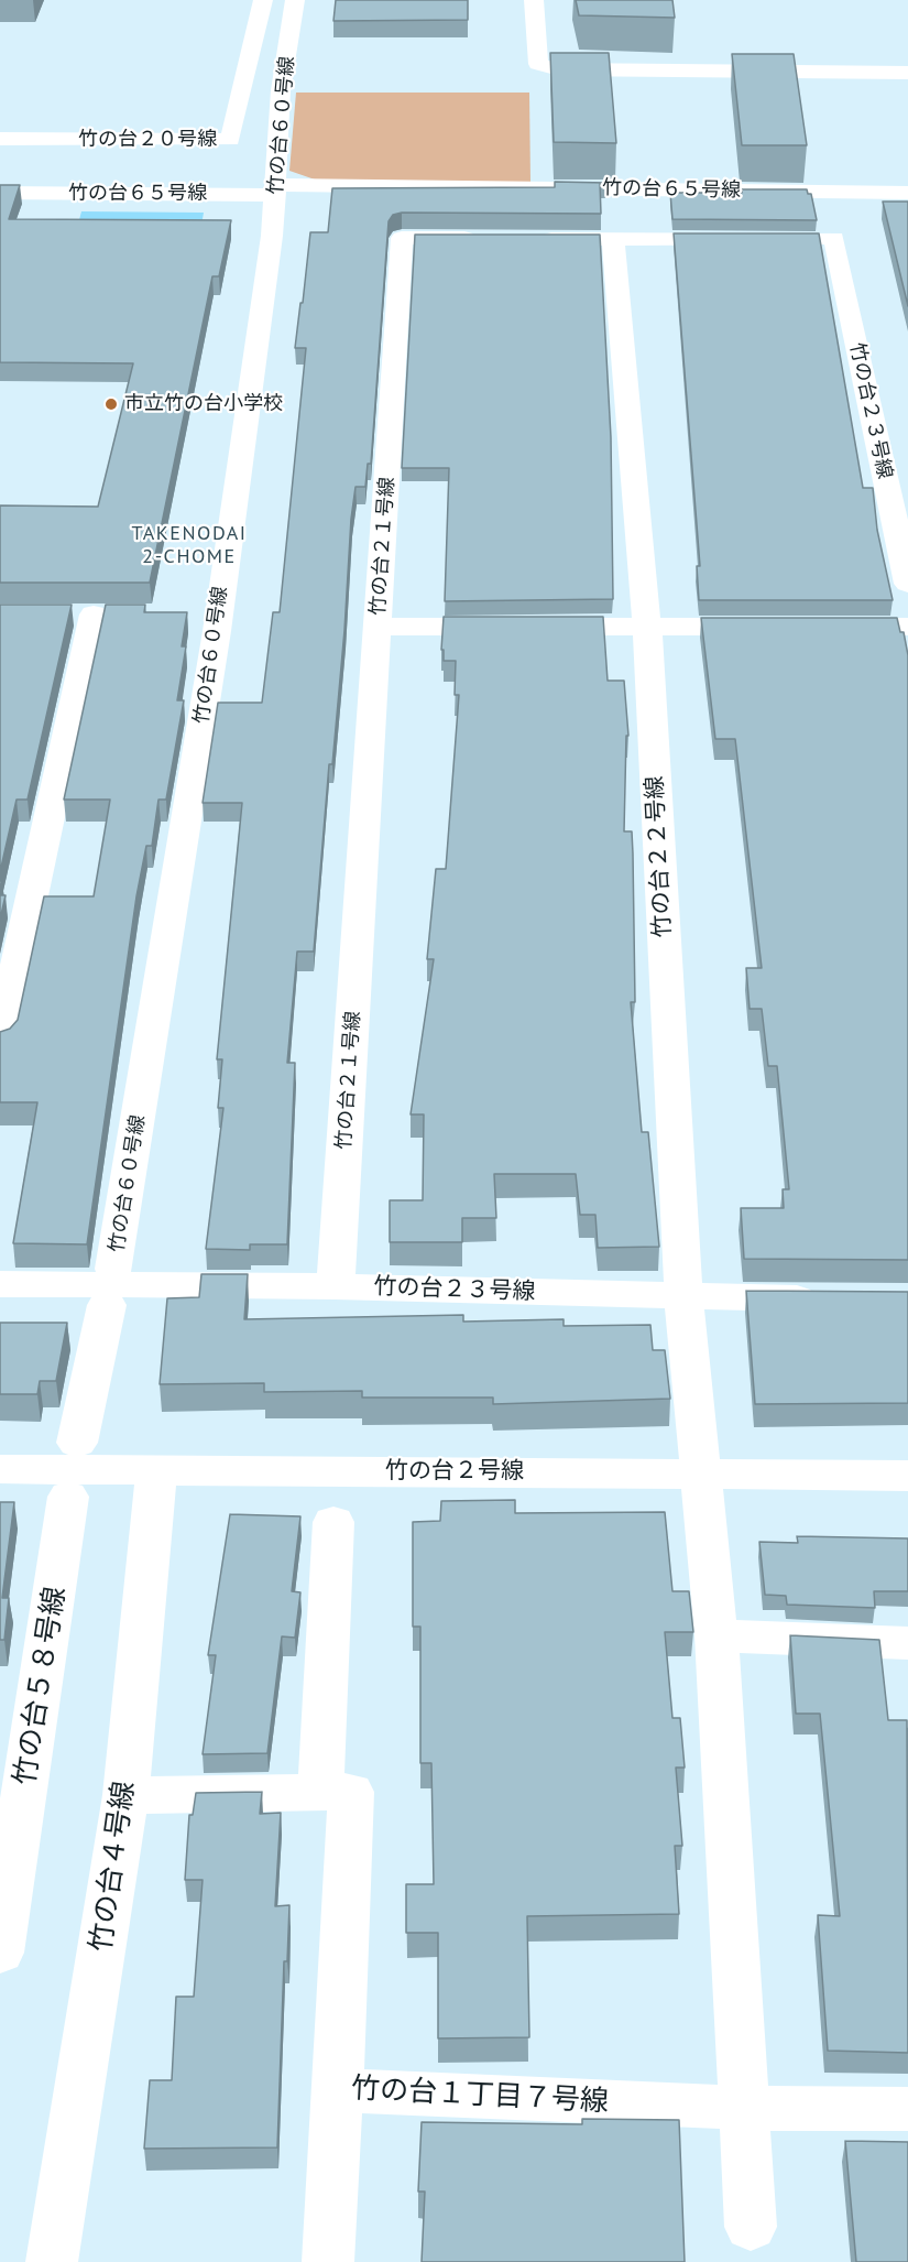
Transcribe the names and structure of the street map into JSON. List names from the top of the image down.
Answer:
{
  "streets": {
    "street": [
      "竹の台６０号線",
      "竹の台２０号線",
      "竹の台６５号線",
      "竹の台２３号線",
      "竹の台２１号線",
      "竹の台２２号線",
      "竹の台２号線",
      "竹の台５８号線",
      "竹の台４号線",
      "竹の台１丁目７号線"
    ]
  },
  "crossings": [
    ["竹の台６０号線", "竹の台６５号線"],
    ["竹の台２３号線", "竹の台２１号線"],
    ["竹の台２３号線", "竹の台２２号線"],
    ["竹の台２２号線", "竹の台２号線"],
    ["竹の台２号線", "竹の台４号線"],
    ["竹の台４号線", "竹の台１丁目７号線"]
  ],
  "districts": ["TAKENODAI 2-CHOME"],
  "places": ["市立竹の台小学校"]
}
